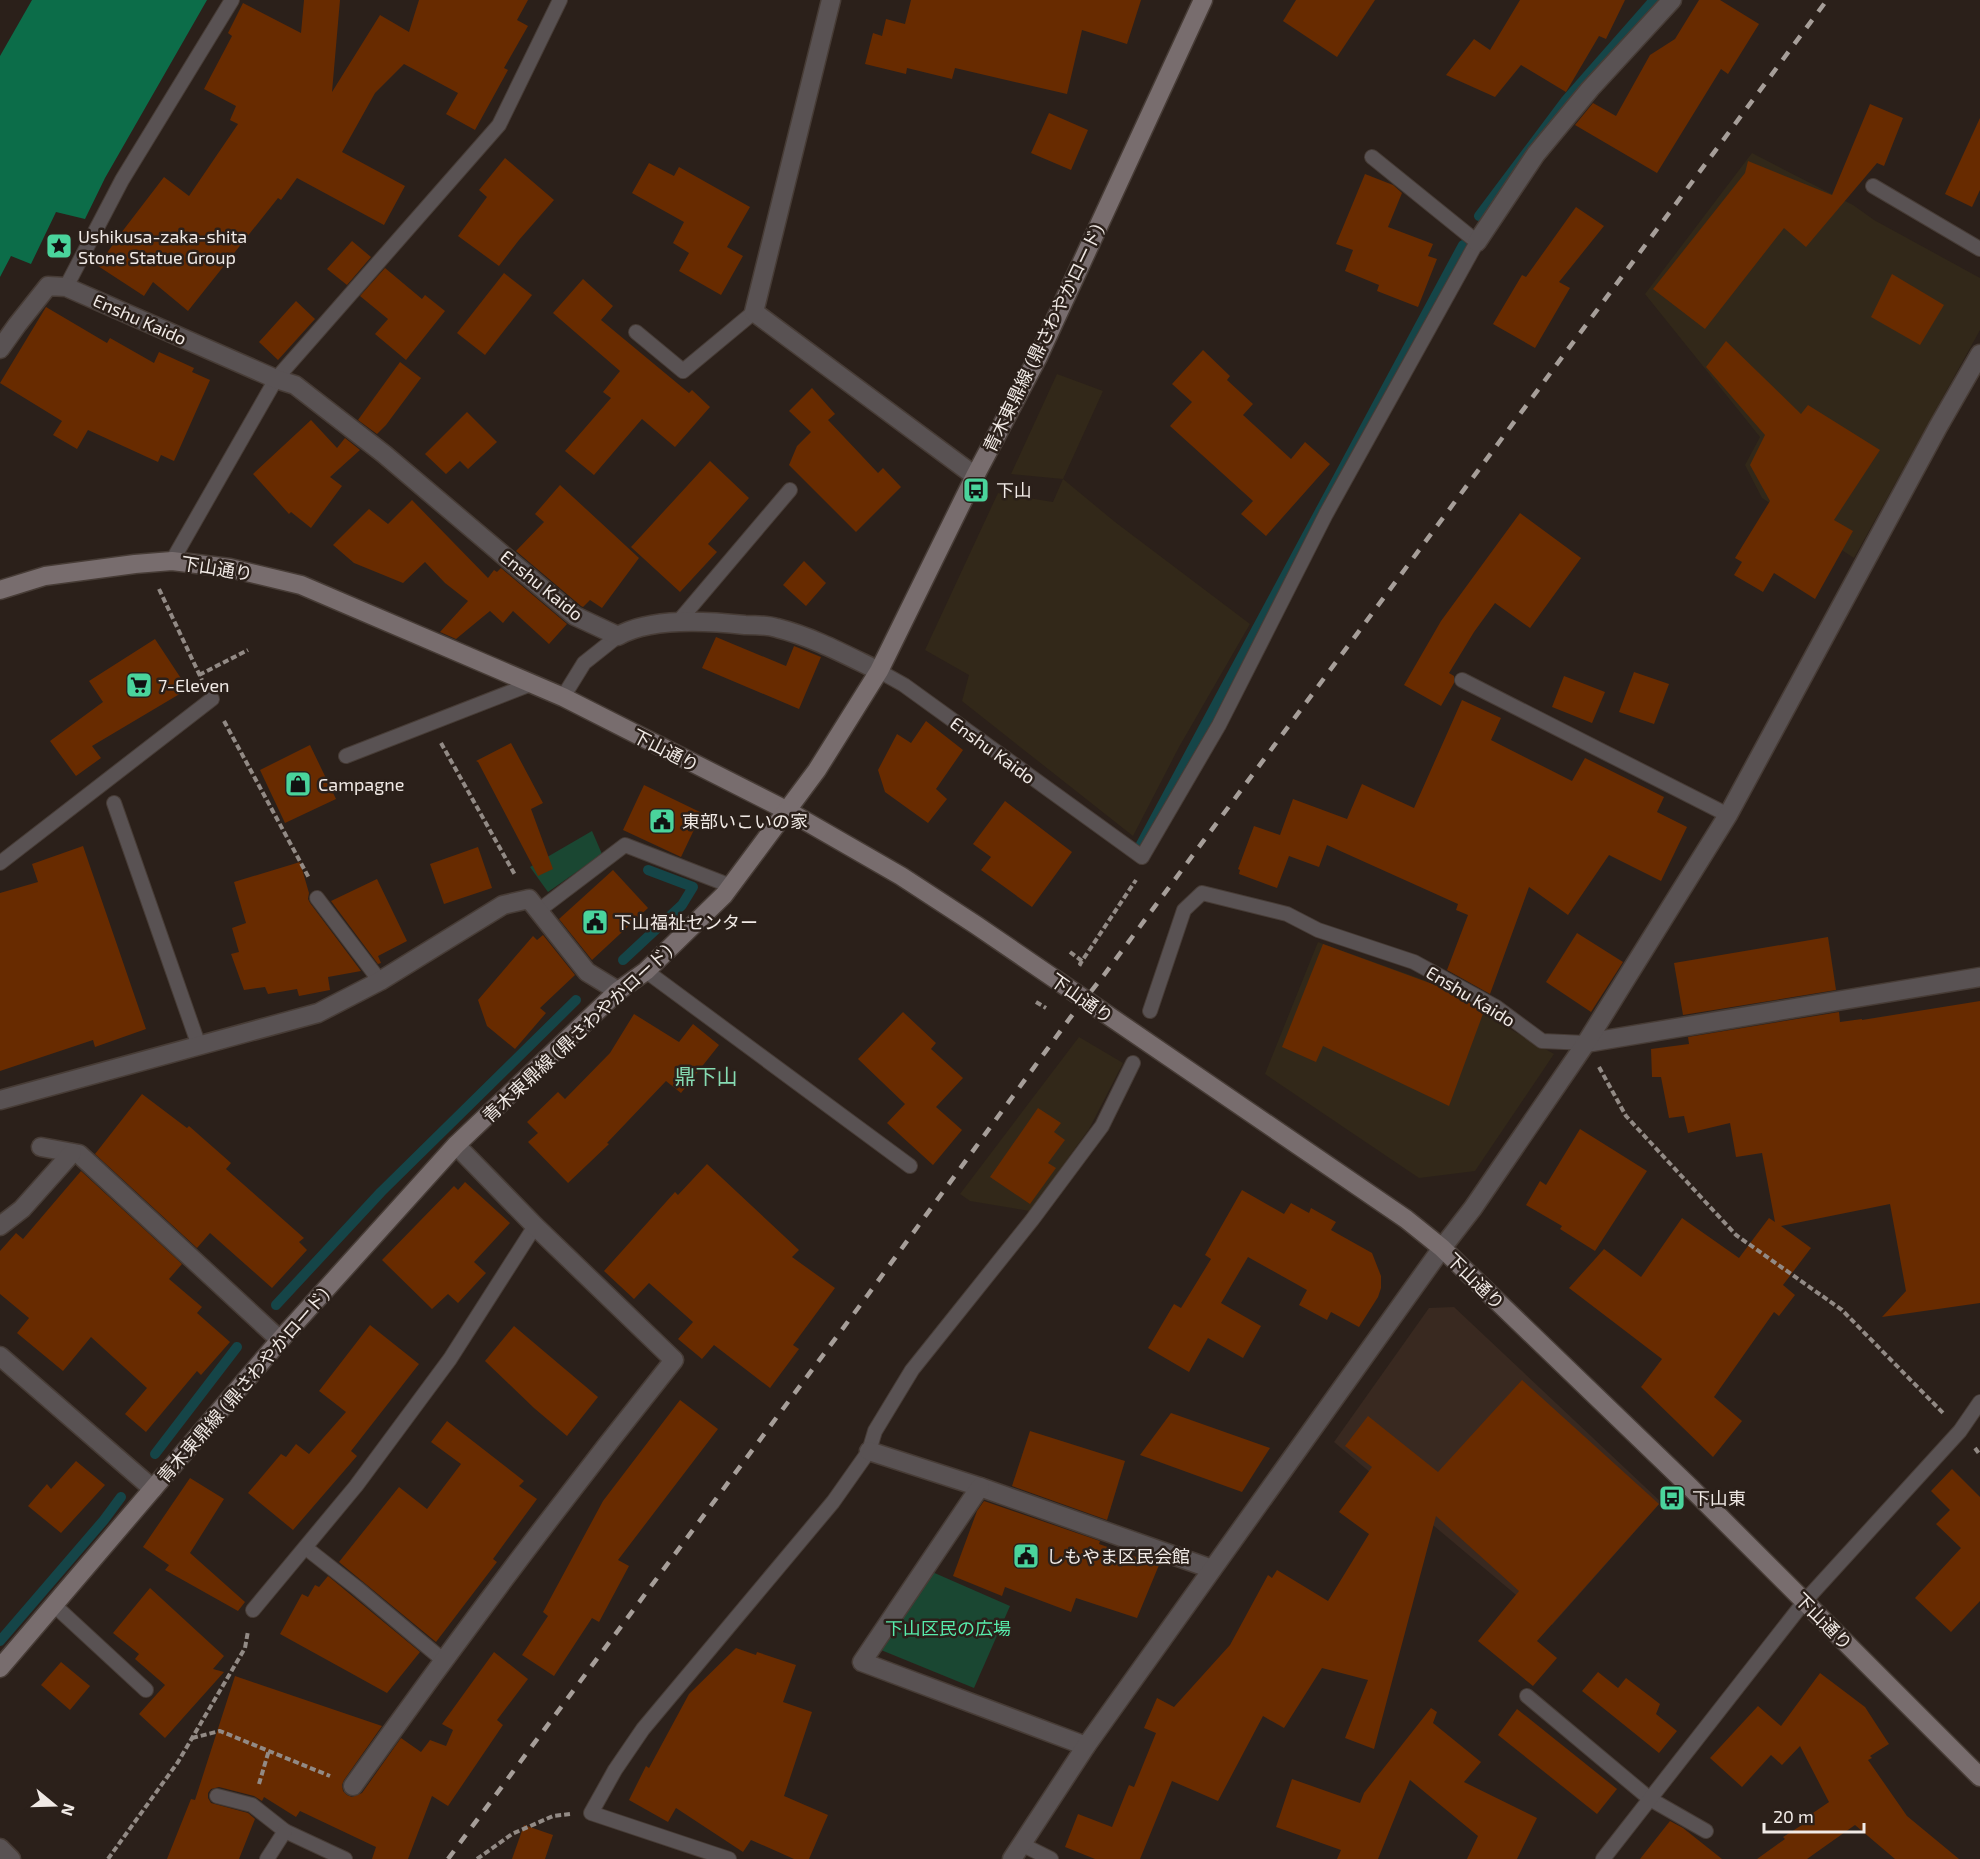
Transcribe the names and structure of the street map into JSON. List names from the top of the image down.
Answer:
{
  "streets": {
    "street": ["Enshu Kaido", "青木東鼎線 (鼎さわやかロード)", "下山通り"]
  },
  "crossings": [
    ["Enshu Kaido", "青木東鼎線 (鼎さわやかロード)"],
    ["青木東鼎線 (鼎さわやかロード)", "下山通り"]
  ],
  "districts": ["鼎下山"],
  "parks": ["下山区民の広場"],
  "places": {
    "place": ["Ushikusa-zaka-shita Stone Statue Group"],
    "bus stop": ["下山", "下山東"],
    "supermarket": ["7-Eleven"],
    "shop": ["Campagne"],
    "public building": ["東部いこいの家", "下山福祉センター", "しもやま区民会館"]
  },
  "scale_bar": "20 m",
  "north": "right"
}
